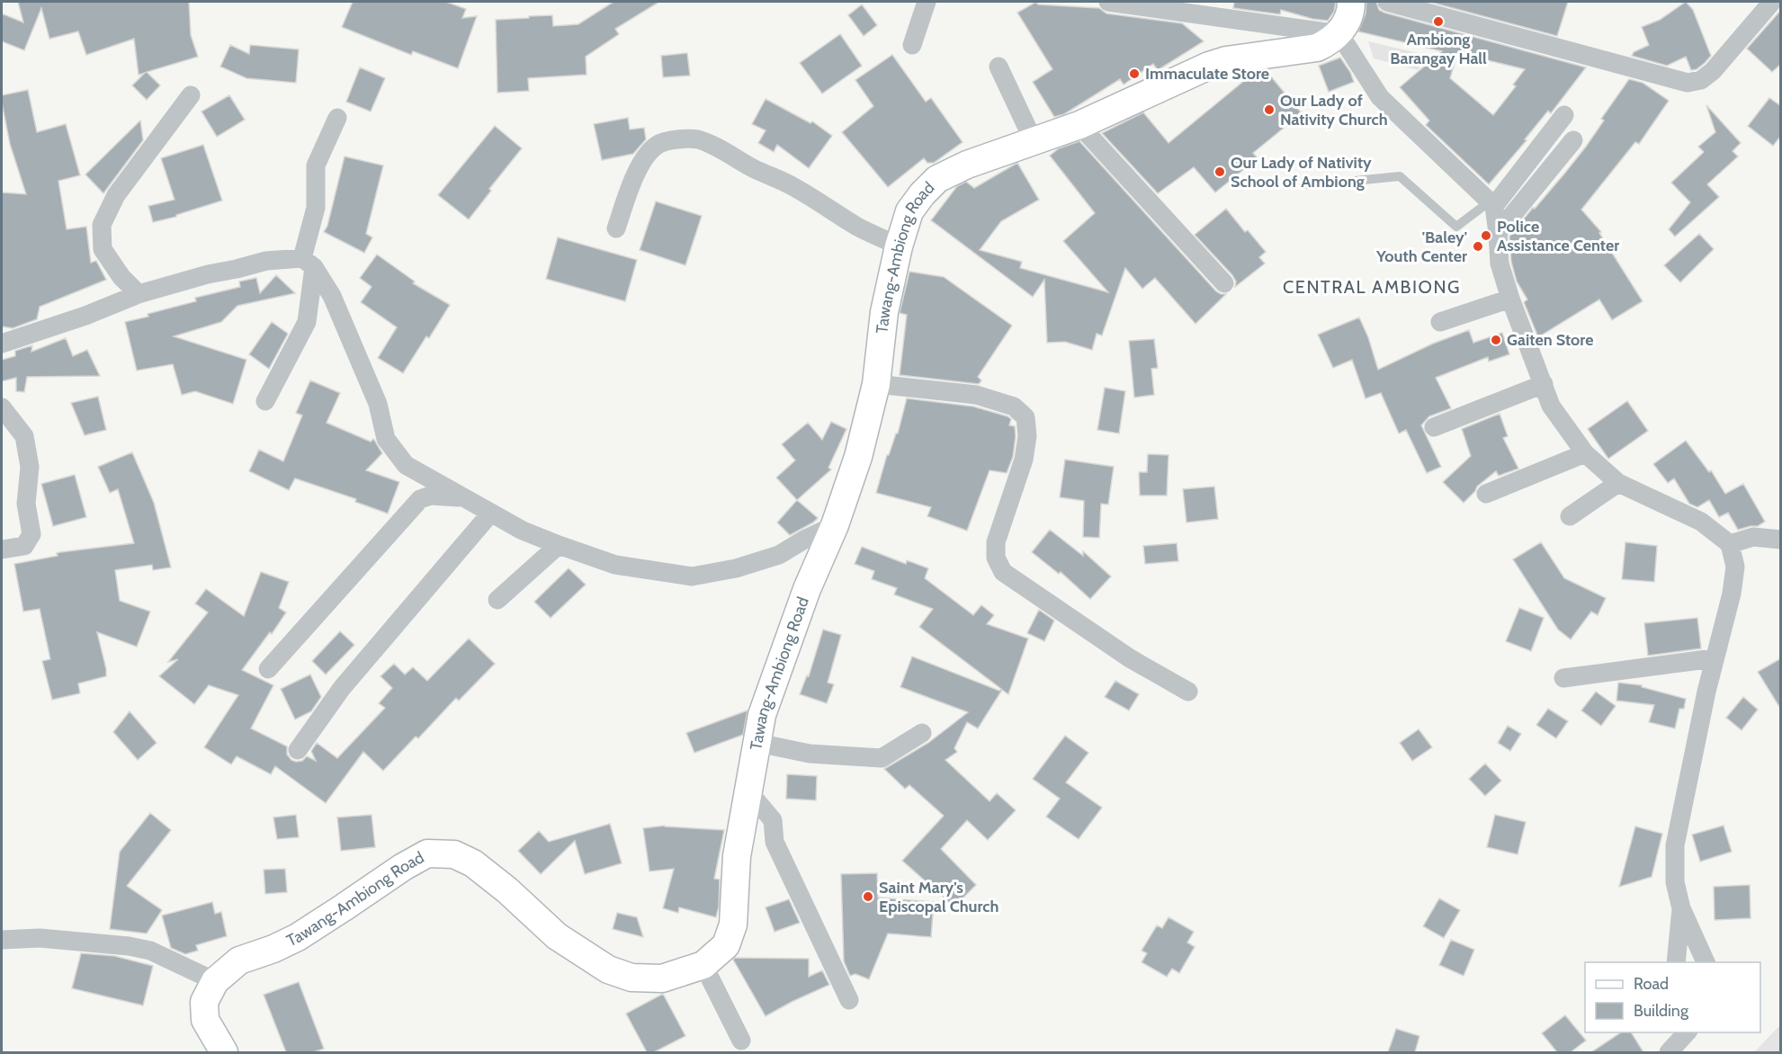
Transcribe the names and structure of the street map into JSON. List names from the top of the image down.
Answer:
{
  "streets": {
    "main road": ["Tawang-Ambiong Road"]
  },
  "districts": ["CENTRAL AMBIONG"],
  "places": [
    "Ambiong Barangay Hall",
    "Immaculate Store",
    "Our Lady of Nativity Church",
    "Our Lady of Nativity School of Ambiong",
    "Police Assistance Center",
    "'Baley' Youth Center",
    "Gaiten Store",
    "Saint Mary's Episcopal Church"
  ],
  "legend": ["Road", "Building"]
}
